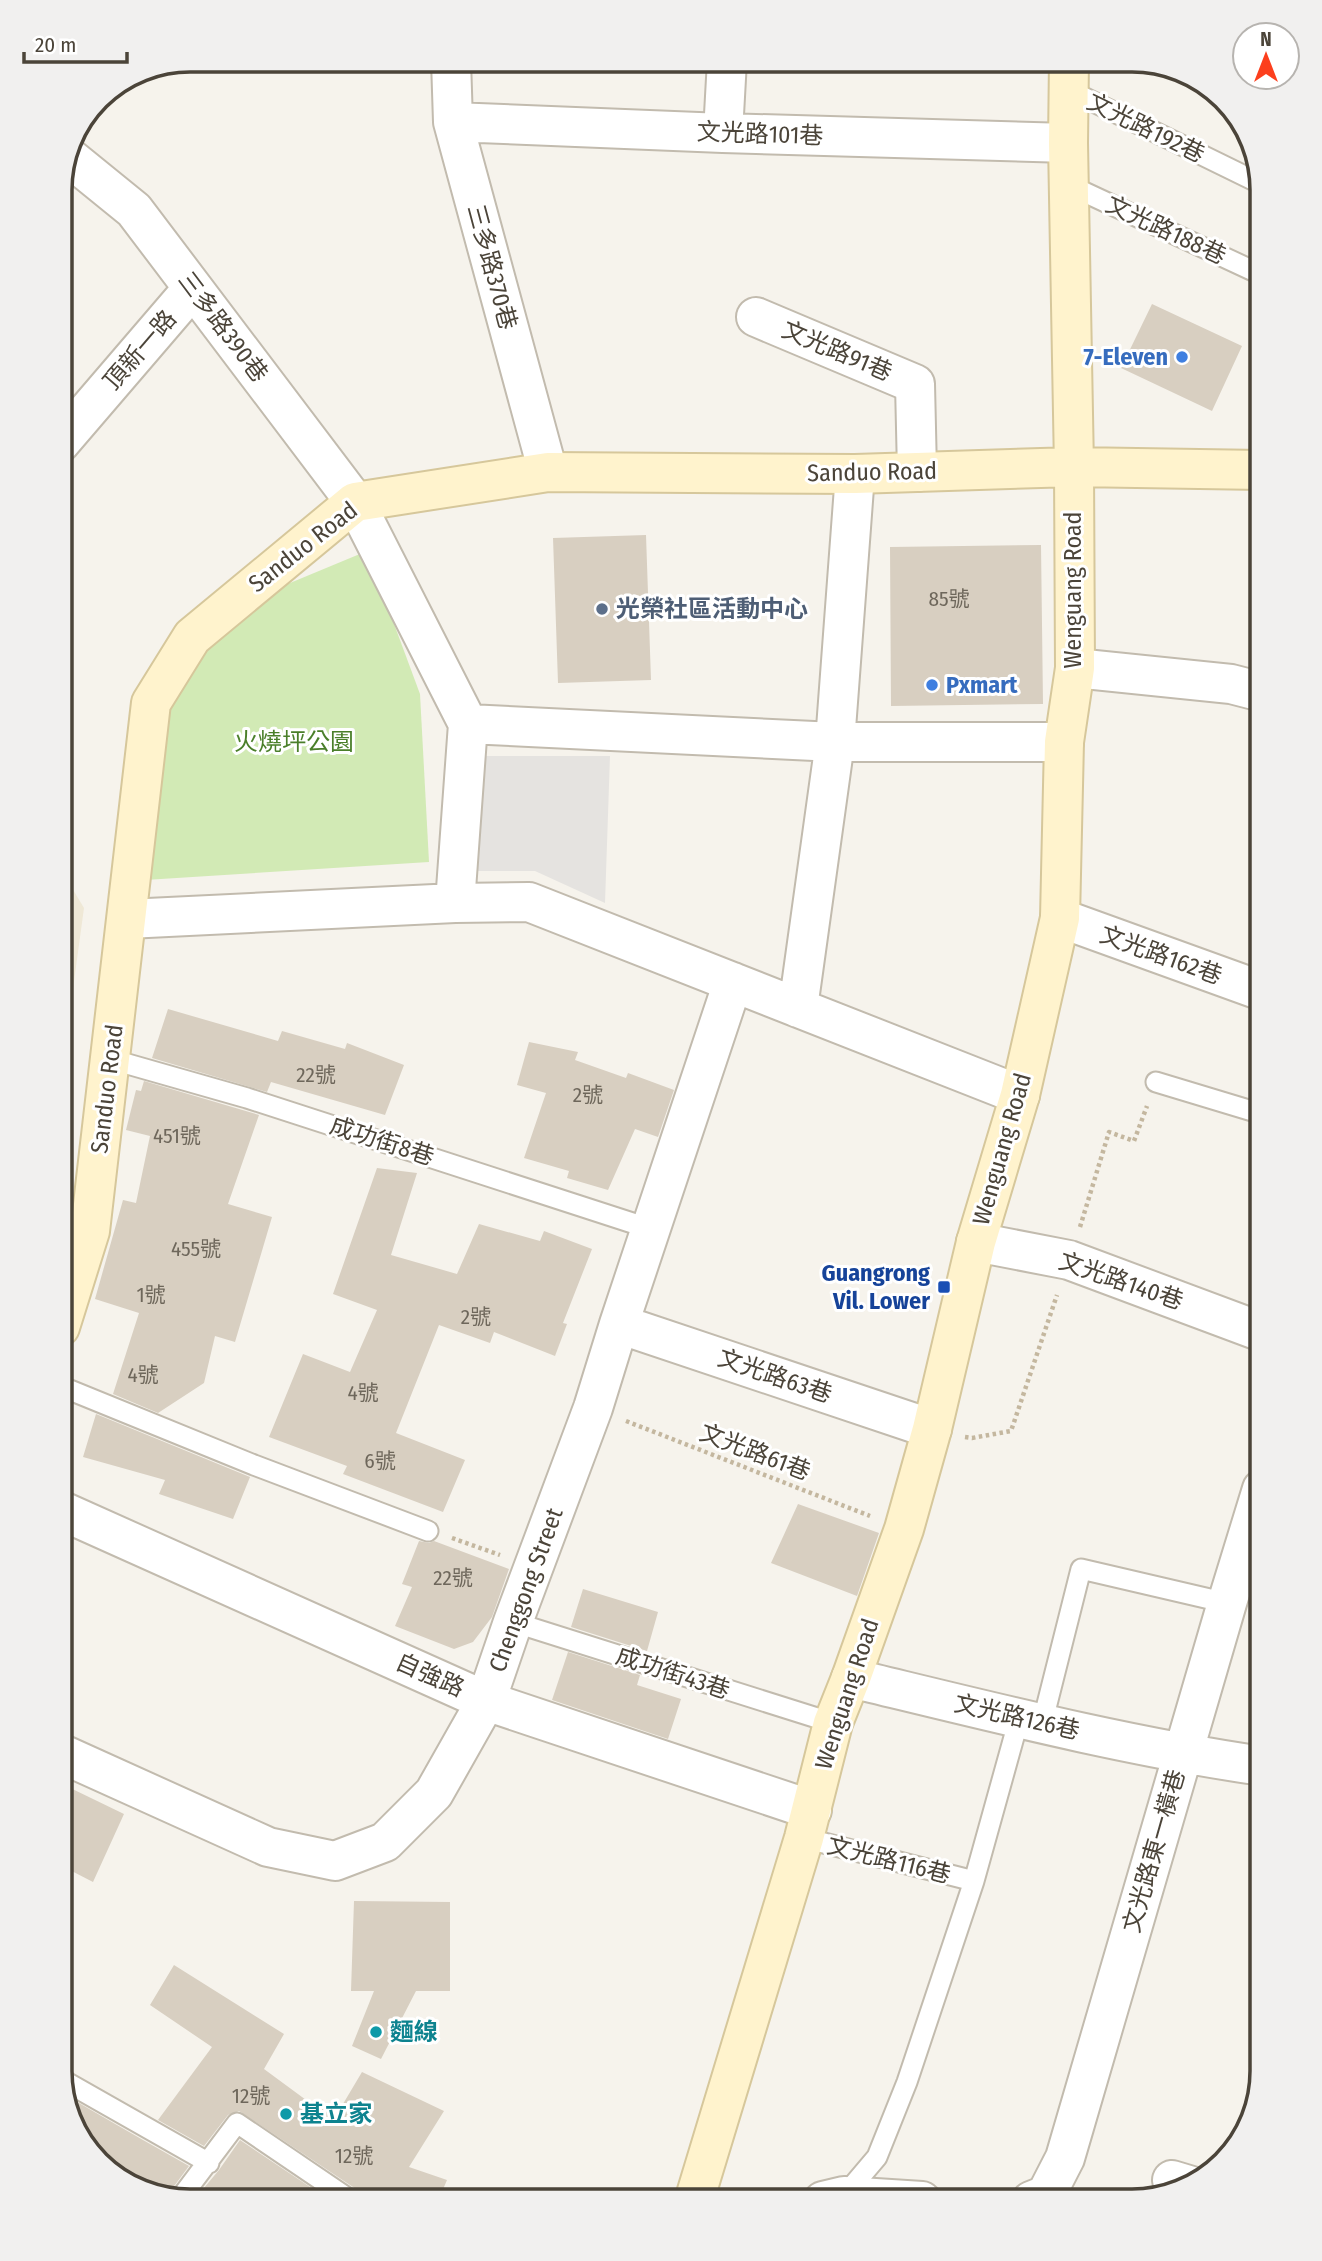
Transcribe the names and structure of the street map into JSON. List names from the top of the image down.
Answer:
{
  "streets": {
    "street": [
      "文光路101巷",
      "三多路370巷",
      "三多路390巷",
      "頂新一路",
      "文光路91巷",
      "Sanduo Road",
      "Wenguang Road",
      "文光路162巷",
      "文光路140巷",
      "文光路63巷",
      "Chenggong Street",
      "自強路",
      "文光路126巷",
      "文光路東一橫巷"
    ],
    "lane": [
      "文光路192巷",
      "文光路188巷",
      "成功街8巷",
      "成功街43巷",
      "文光路116巷"
    ],
    "path": ["文光路61巷"]
  },
  "crossings": [
    ["文光路192巷", "Wenguang Road"],
    ["文光路101巷", "三多路370巷"],
    ["文光路101巷", "Wenguang Road"],
    ["文光路188巷", "Wenguang Road"],
    ["三多路370巷", "Sanduo Road"],
    ["三多路390巷", "頂新一路"],
    ["三多路390巷", "Sanduo Road"],
    ["文光路91巷", "Sanduo Road"],
    ["Sanduo Road", "Wenguang Road"],
    ["Sanduo Road", "成功街8巷"],
    ["Wenguang Road", "文光路162巷"],
    ["Wenguang Road", "文光路140巷"],
    ["Wenguang Road", "文光路63巷"],
    ["Wenguang Road", "文光路61巷"],
    ["Wenguang Road", "成功街43巷"],
    ["Wenguang Road", "自強路"],
    ["Wenguang Road", "文光路126巷"],
    ["Wenguang Road", "文光路116巷"],
    ["成功街8巷", "Chenggong Street"],
    ["文光路63巷", "Chenggong Street"],
    ["文光路61巷", "Chenggong Street"],
    ["Chenggong Street", "成功街43巷"],
    ["Chenggong Street", "自強路"],
    ["自強路", "文光路116巷"],
    ["文光路126巷", "文光路東一橫巷"]
  ],
  "parks": ["火燒坪公園"],
  "places": {
    "other": [
      "7-Eleven",
      "光榮社區活動中心",
      "Pxmart",
      "麵線",
      "基立家"
    ],
    "transit": ["Guangrong Vil. Lower"]
  },
  "house_numbers": [
    "85號",
    "22號",
    "2號",
    "451號",
    "455號",
    "1號",
    "2號",
    "4號",
    "4號",
    "6號",
    "22號",
    "12號",
    "12號"
  ],
  "scale_bar": "20 m",
  "north": "top"
}
